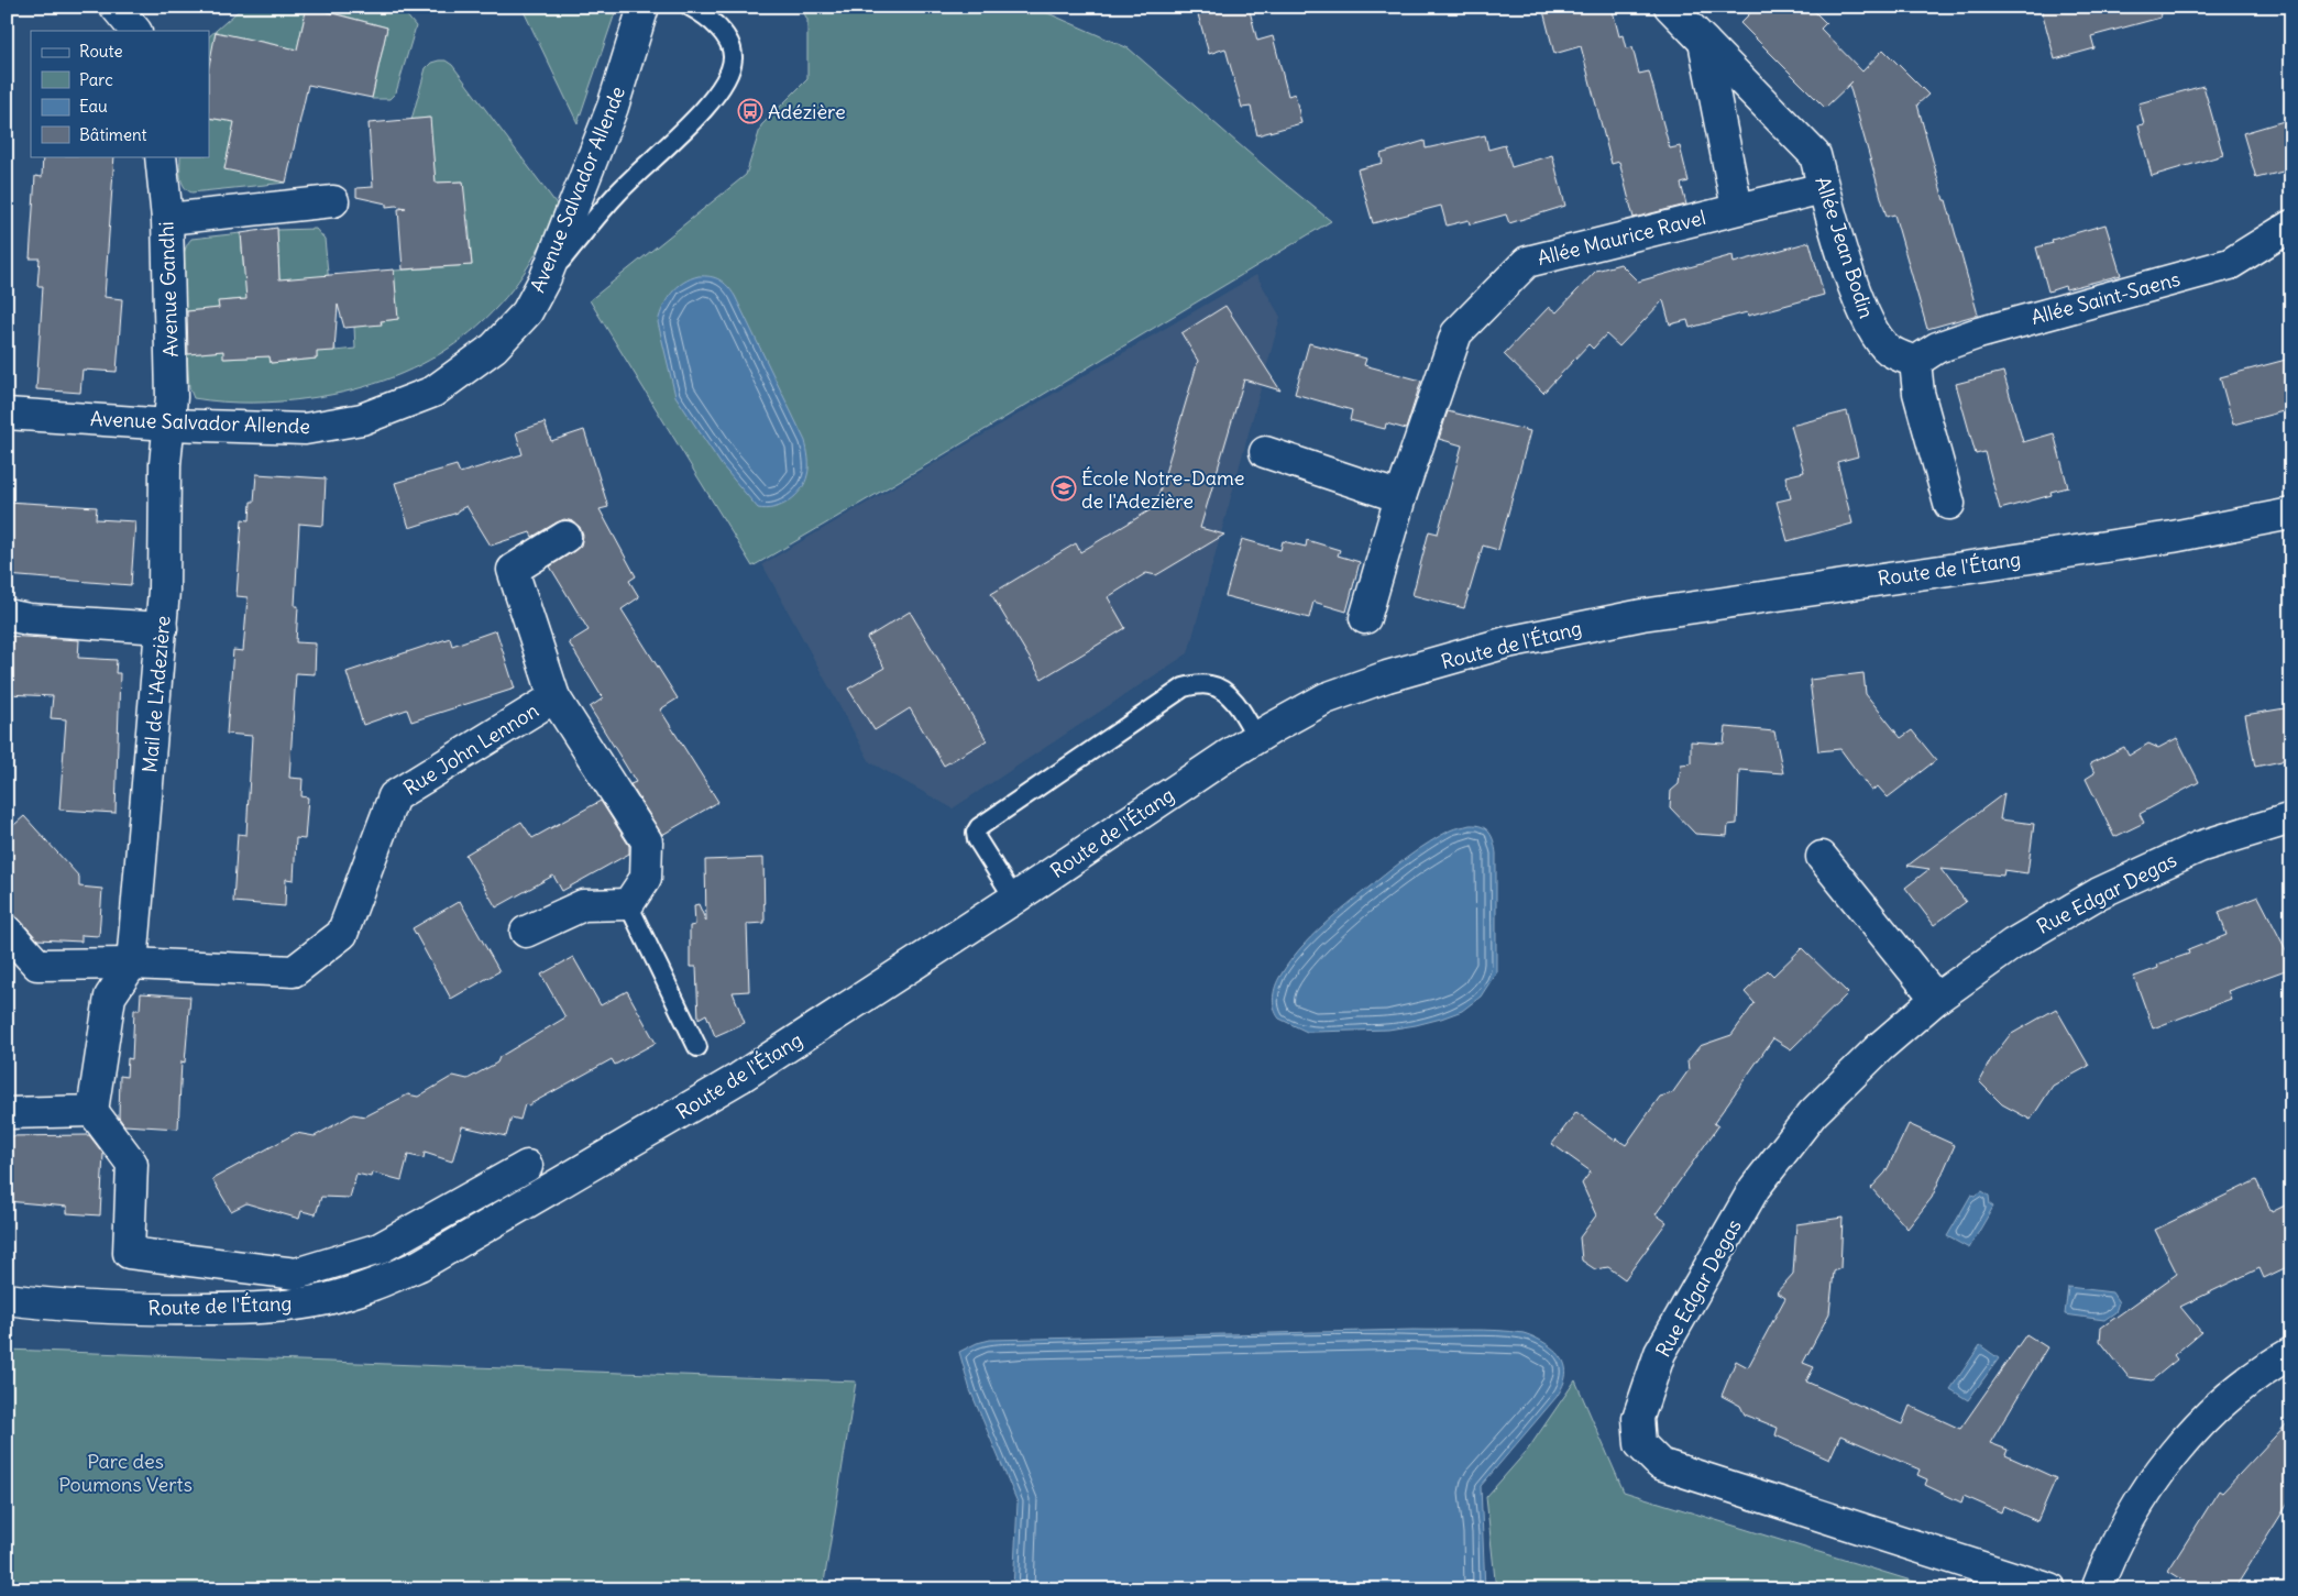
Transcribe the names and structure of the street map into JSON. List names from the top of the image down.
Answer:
{
  "streets": {
    "street": [
      "Avenue Salvador Allende",
      "Allée Maurice Ravel",
      "Allée Jean Bodin",
      "Avenue Gandhi",
      "Allée Saint-Saens",
      "Route de l'Étang",
      "Mail de L'Adezière",
      "Rue John Lennon",
      "Rue Edgar Degas"
    ]
  },
  "crossings": [
    ["Avenue Salvador Allende", "Avenue Gandhi"],
    ["Avenue Salvador Allende", "Mail de L'Adezière"],
    ["Allée Maurice Ravel", "Allée Jean Bodin"],
    ["Allée Jean Bodin", "Allée Saint-Saens"],
    ["Avenue Gandhi", "Mail de L'Adezière"],
    ["Mail de L'Adezière", "Rue John Lennon"]
  ],
  "parks": ["Parc des Poumons Verts"],
  "places": {
    "bus stop": ["Adézière"],
    "school or university": ["École Notre-Dame de l'Adezière"]
  },
  "legend": [
    "Route",
    "Parc",
    "Eau",
    "Bâtiment"
  ]
}
